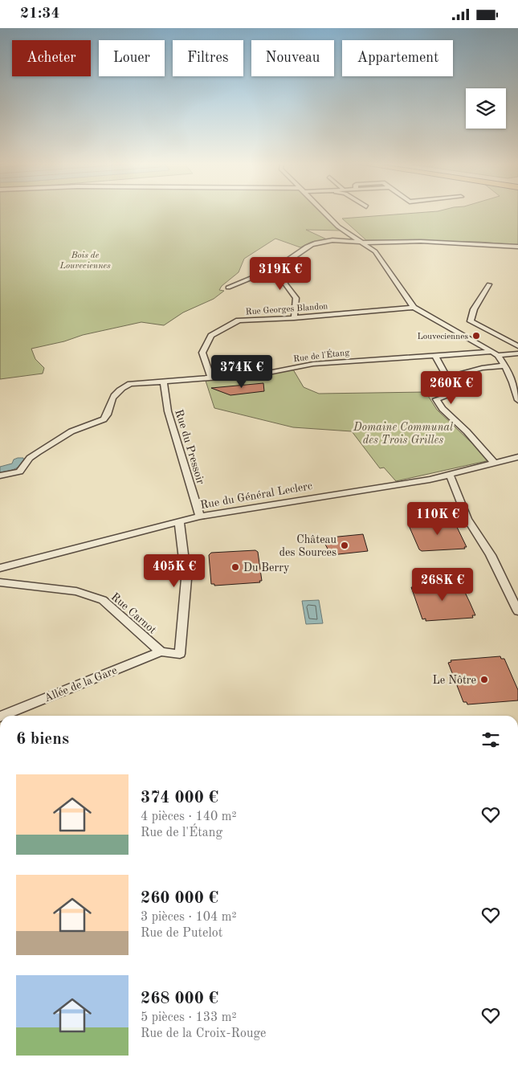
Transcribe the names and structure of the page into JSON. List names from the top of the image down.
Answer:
{
  "streets": {
    "street": [
      "Rue Georges Blandon",
      "Rue de l'Étang",
      "Rue du Pressoir",
      "Rue du Général Leclerc",
      "Rue Carnot",
      "Allée de la Gare"
    ]
  },
  "crossings": [
    ["Rue Georges Blandon", "Rue de l'Étang"],
    ["Rue de l'Étang", "Rue du Pressoir"],
    ["Rue du Pressoir", "Rue du Général Leclerc"],
    ["Rue Carnot", "Allée de la Gare"]
  ],
  "parks": ["Bois de Louveciennes", "Domaine Communal des Trois Grilles"],
  "places": [
    "Louveciennes",
    "Château des Sources",
    "Du Berry",
    "Le Nôtre"
  ],
  "page": {
    "status": "21:34",
    "chip": [
      "Acheter",
      "Louer",
      "Filtres",
      "Nouveau",
      "Appartement"
    ],
    "price": [
      "319K €",
      "374K €",
      "260K €",
      "110K €",
      "405K €",
      "268K €"
    ],
    "heading": "6 biens",
    "list": [
      {
        "name": "374 000 €",
        "note": "4 pièces · 140 m² · Rue de l'Étang"
      },
      {
        "name": "260 000 €",
        "note": "3 pièces · 104 m² · Rue de Putelot"
      },
      {
        "name": "268 000 €",
        "note": "5 pièces · 133 m² · Rue de la Croix-Rouge"
      }
    ]
  }
}
